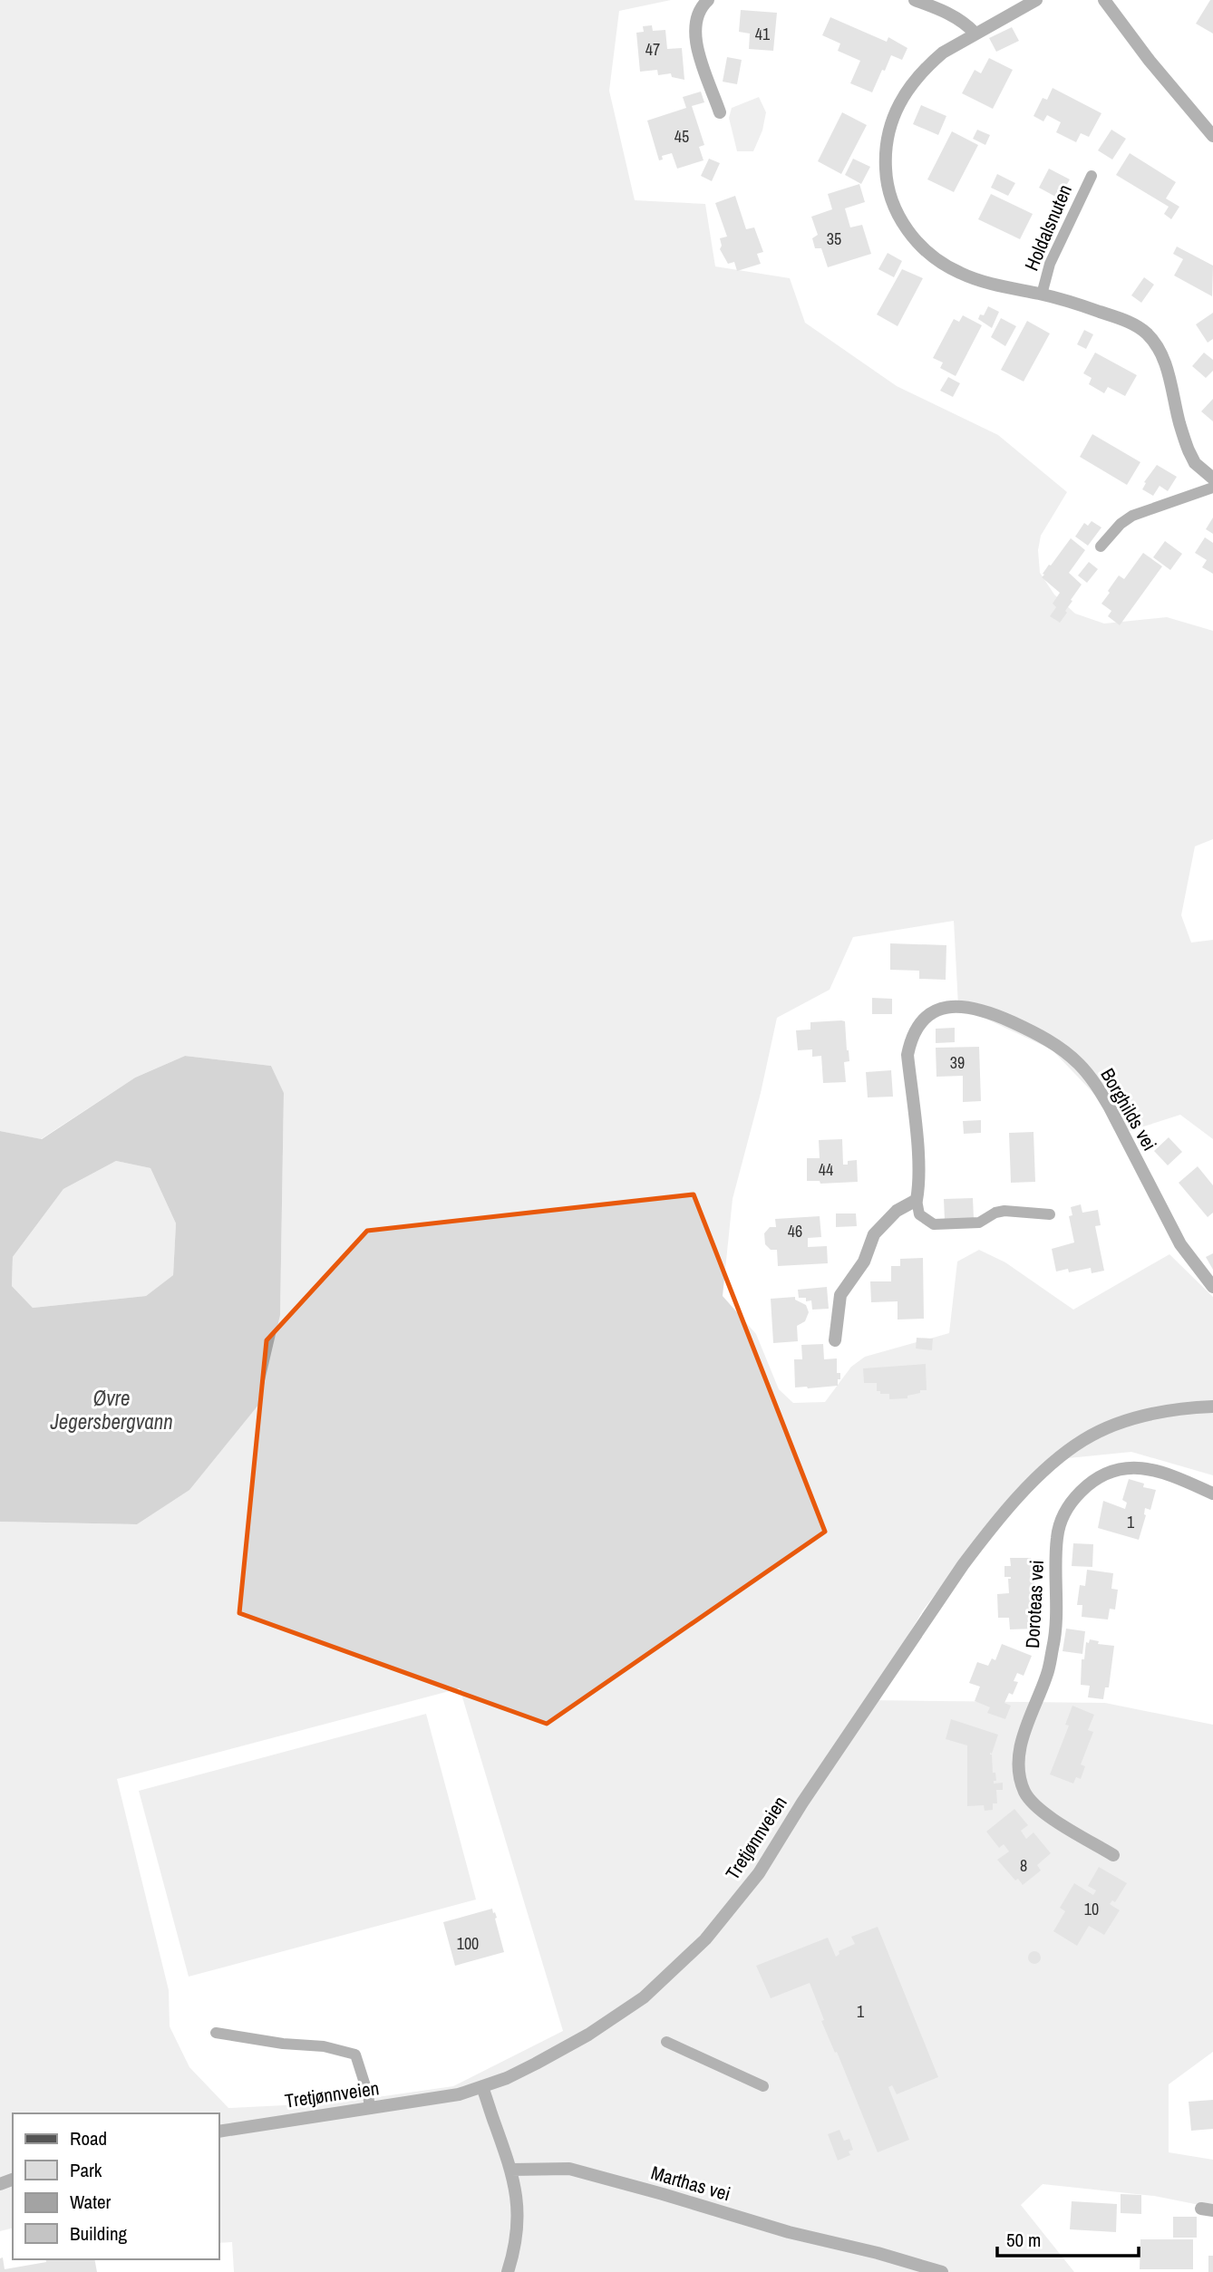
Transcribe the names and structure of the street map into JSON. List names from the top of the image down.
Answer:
{
  "streets": {
    "street": [
      "Holdalsnuten",
      "Borghilds vei",
      "Doroteas vei",
      "Tretjønnveien",
      "Marthas vei"
    ]
  },
  "water": ["Øvre Jegersbergvann"],
  "house_numbers": [
    "41",
    "47",
    "45",
    "35",
    "39",
    "44",
    "46",
    "1",
    "8",
    "10",
    "100",
    "1"
  ],
  "legend": [
    "Road",
    "Park",
    "Water",
    "Building"
  ],
  "scale_bar": "50 m"
}
